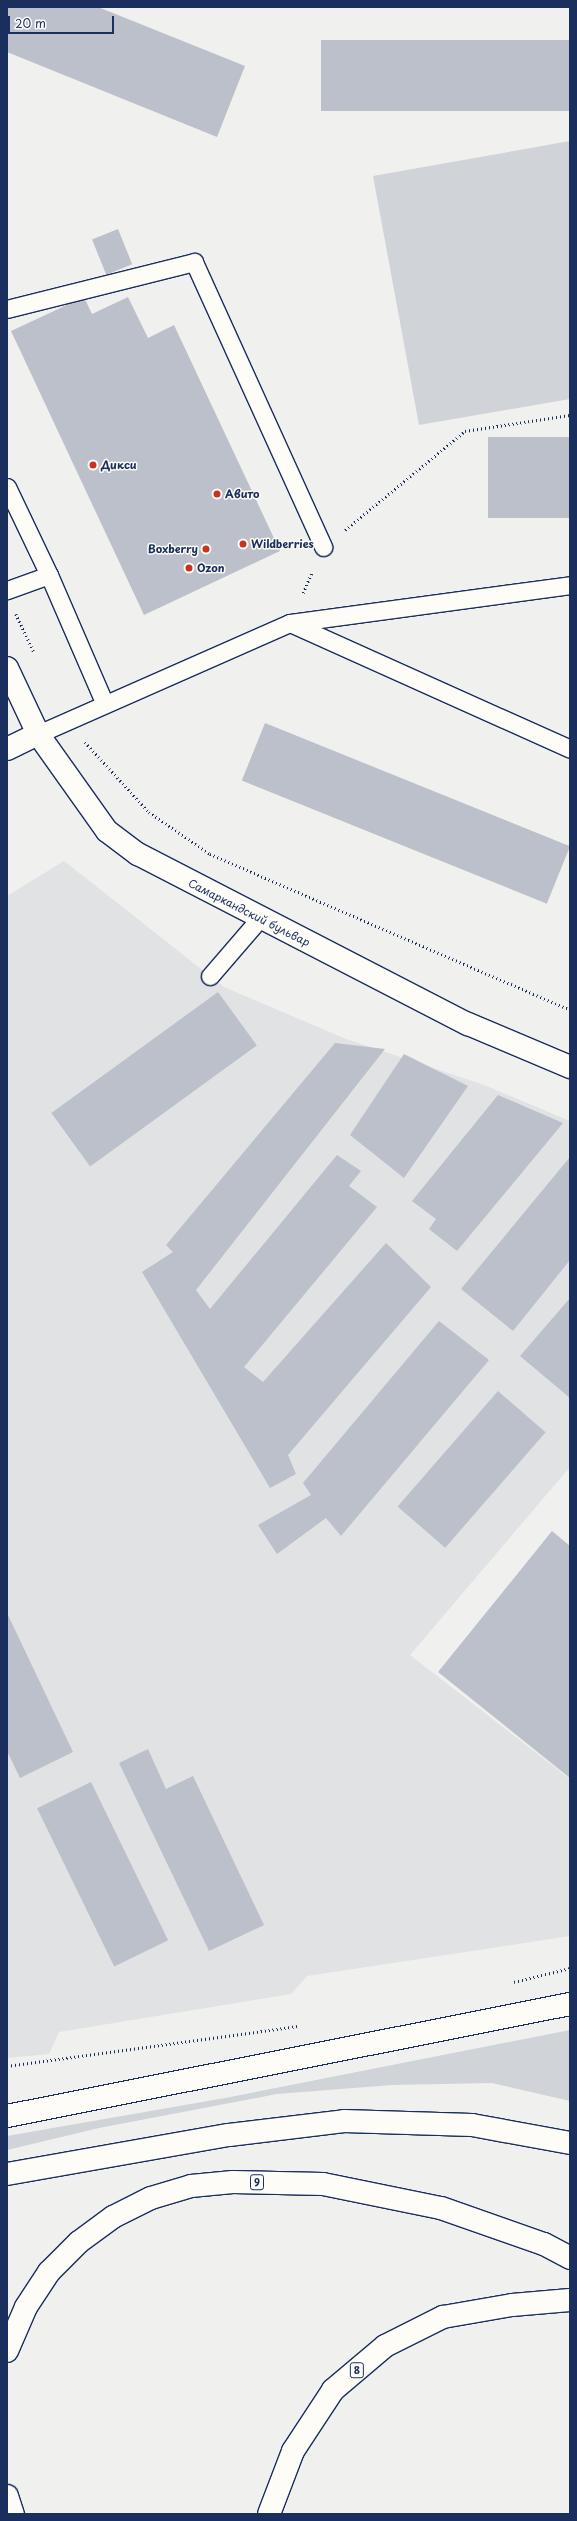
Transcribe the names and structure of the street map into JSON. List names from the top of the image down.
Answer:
{
  "streets": {
    "main road": ["Самаркандский бульвар", "9", "8"]
  },
  "places": [
    "Дикси",
    "Авито",
    "Wildberries",
    "Boxberry",
    "Ozon"
  ],
  "scale_bar": "20 m"
}
